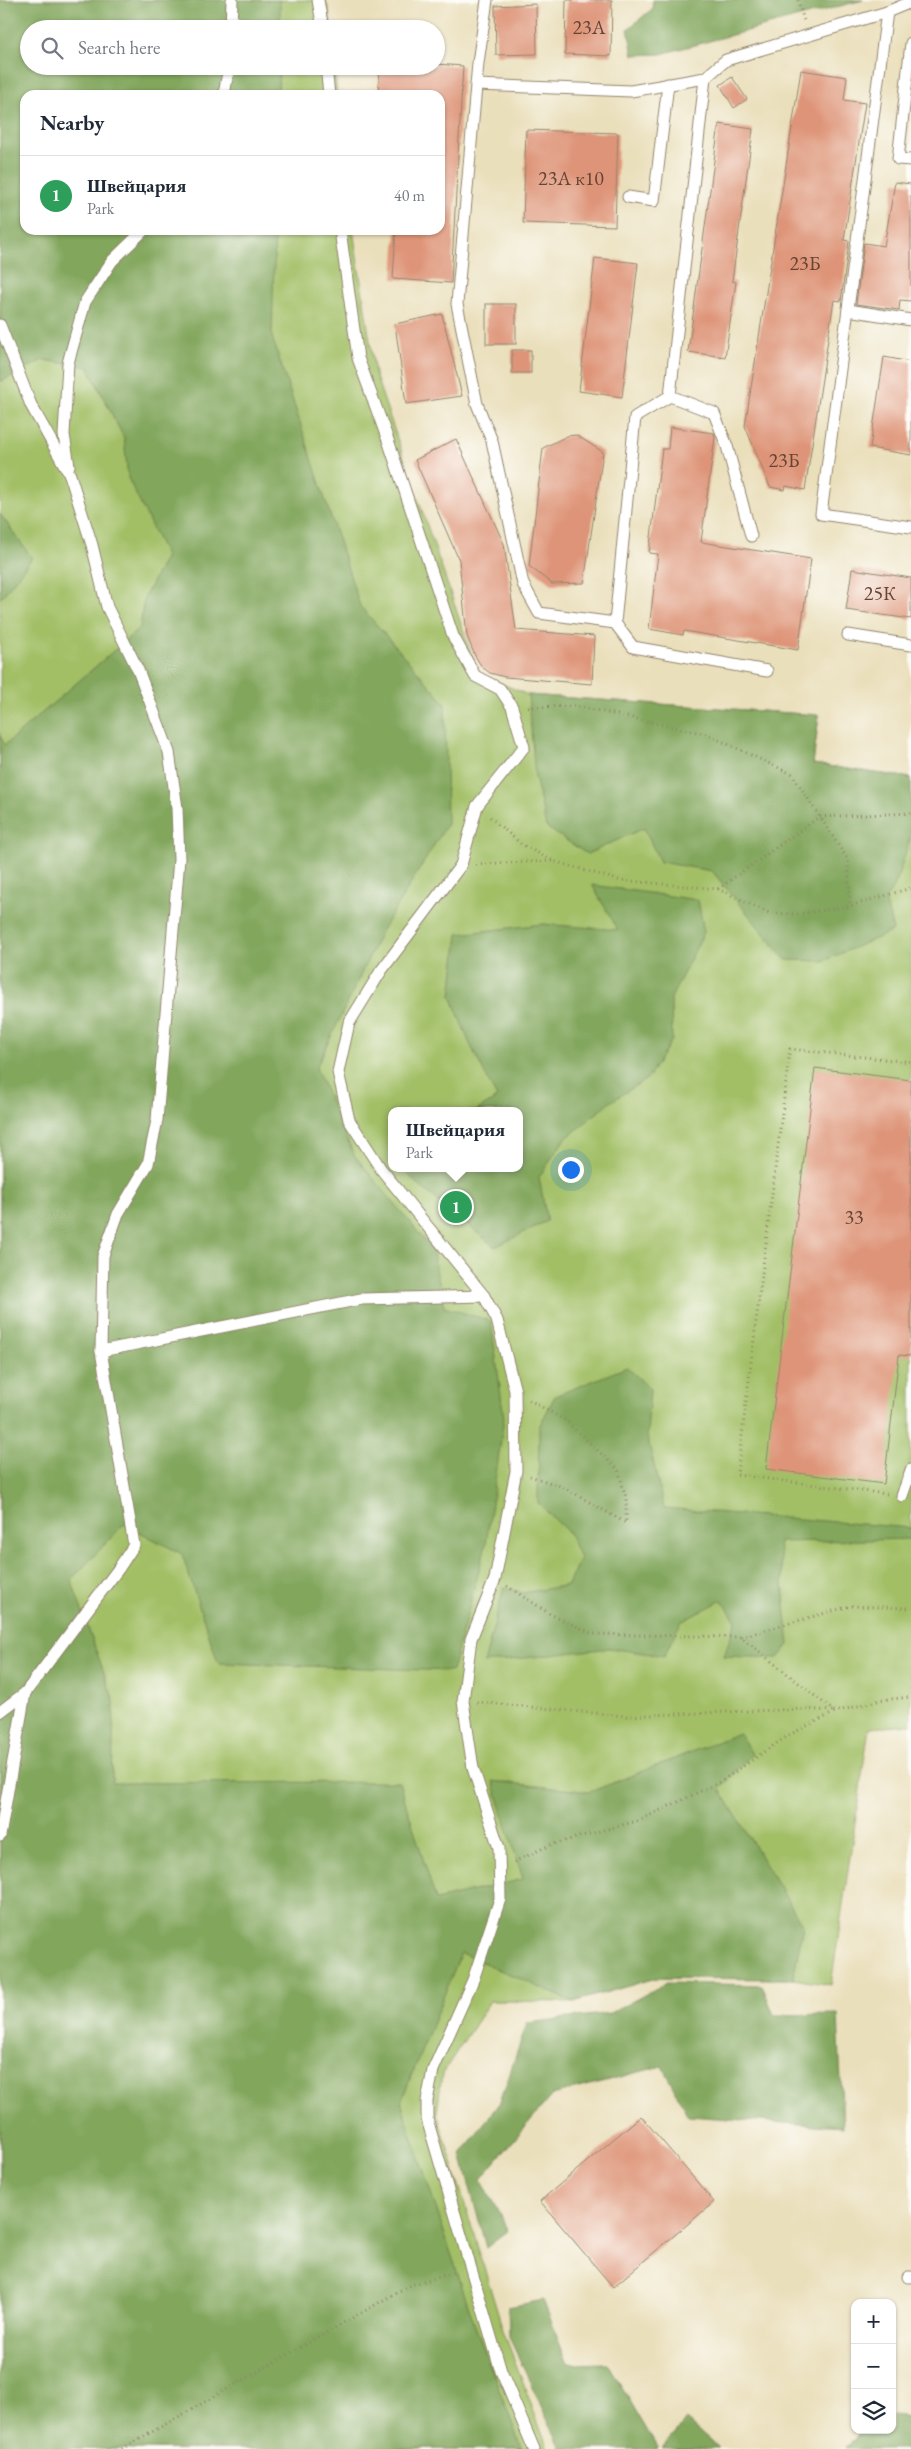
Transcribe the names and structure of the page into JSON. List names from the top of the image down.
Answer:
{
  "house_numbers": [
    "23А",
    "23А к10",
    "23Б",
    "23Б",
    "25К",
    "33"
  ],
  "page": {
    "search": "Search here",
    "heading": "Nearby",
    "list": [
      {
        "mark": "1",
        "name": "Швейцария",
        "note": "Park",
        "value": "40 m"
      }
    ],
    "popup": ["Швейцария", "Park"],
    "pins": "1",
    "map_buttons": ["+", "−"]
  }
}
